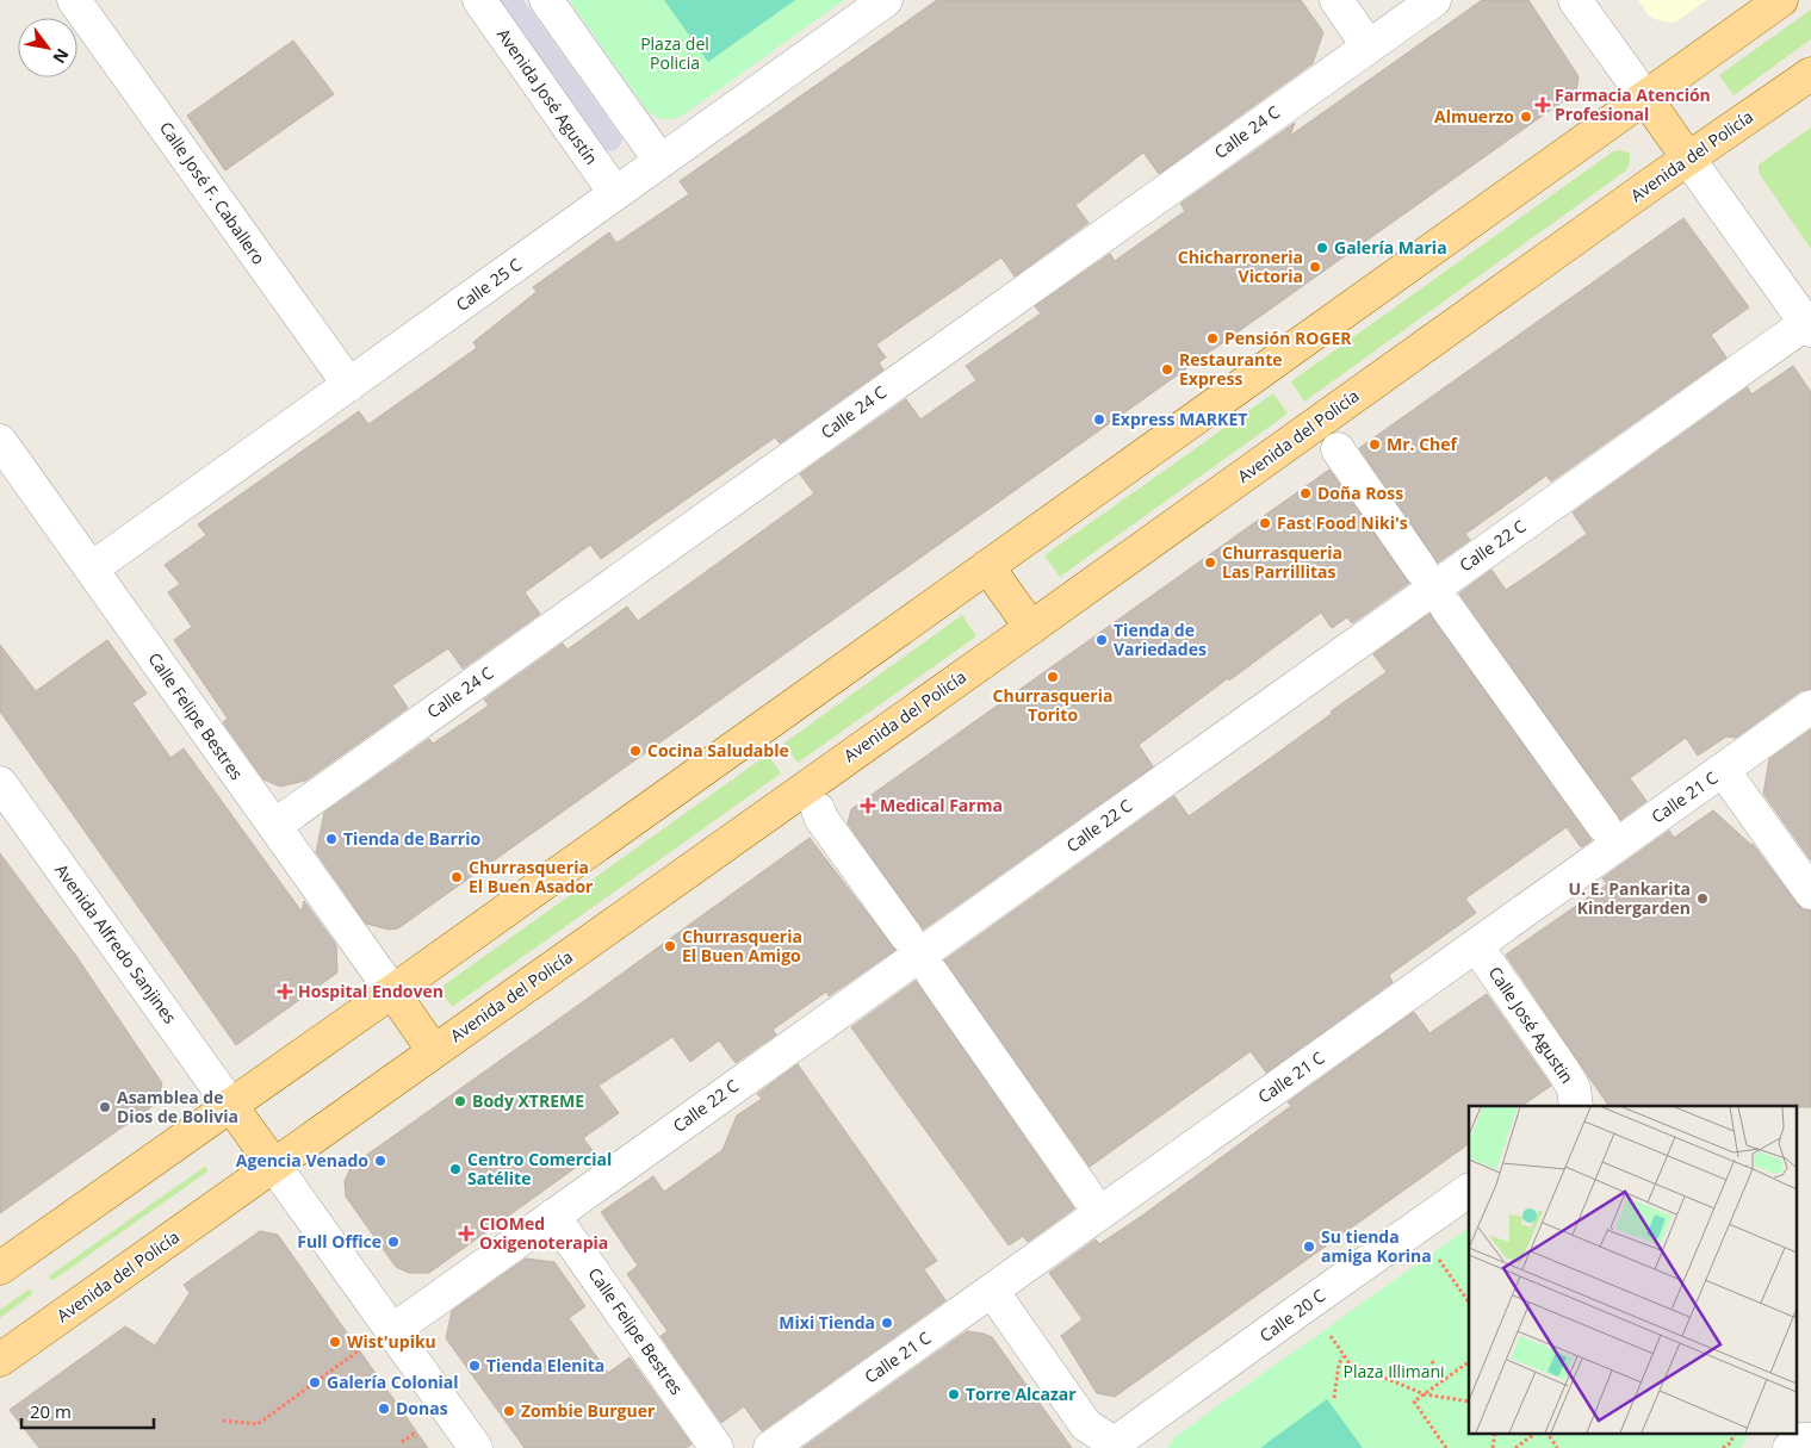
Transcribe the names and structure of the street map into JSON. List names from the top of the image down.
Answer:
{
  "streets": {
    "main road": ["Avenida del Policía"],
    "street": [
      "Avenida José Agustín",
      "Calle 24 C",
      "Calle José F. Caballero",
      "Calle 25 C",
      "Calle 22 C",
      "Calle Felipe Bestres",
      "Calle 21 C",
      "Avenida Alfredo Sanjines",
      "Calle José Agustin",
      "Calle 20 C"
    ]
  },
  "crossings": [
    ["Avenida José Agustín", "Calle 25 C"],
    ["Calle 24 C", "Calle Felipe Bestres"],
    ["Calle José F. Caballero", "Calle 25 C"],
    ["Calle 25 C", "Calle Felipe Bestres"],
    ["Calle 22 C", "Calle Felipe Bestres"],
    ["Calle 21 C", "Calle José Agustin"]
  ],
  "parks": ["Plaza del Policia", "Plaza Illimani"],
  "places": {
    "health": [
      "Farmacia Atención Profesional",
      "Medical Farma",
      "Hospital Endoven",
      "CIOMed Oxigenoterapia"
    ],
    "other": [
      "Almuerzo",
      "Galería Maria",
      "Chicharroneria Victoria",
      "Pensión ROGER",
      "Restaurante Express",
      "Express MARKET",
      "Mr. Chef",
      "Doña Ross",
      "Fast Food Niki's",
      "Churrasqueria Las Parrillitas",
      "Tienda de Variedades",
      "Churrasqueria Torito",
      "Cocina Saludable",
      "Tienda de Barrio",
      "Churrasqueria El Buen Asador",
      "U. E. Pankarita Kindergarden",
      "Churrasqueria El Buen Amigo",
      "Body XTREME",
      "Asamblea de Dios de Bolivia",
      "Agencia Venado",
      "Centro Comercial Satélite",
      "Full Office",
      "Su tienda amiga Korina",
      "Mixi Tienda",
      "Wist'upiku",
      "Tienda Elenita",
      "Galería Colonial",
      "Torre Alcazar",
      "Donas",
      "Zombie Burguer"
    ]
  },
  "scale_bar": "20 m",
  "north": "bottom right"
}
